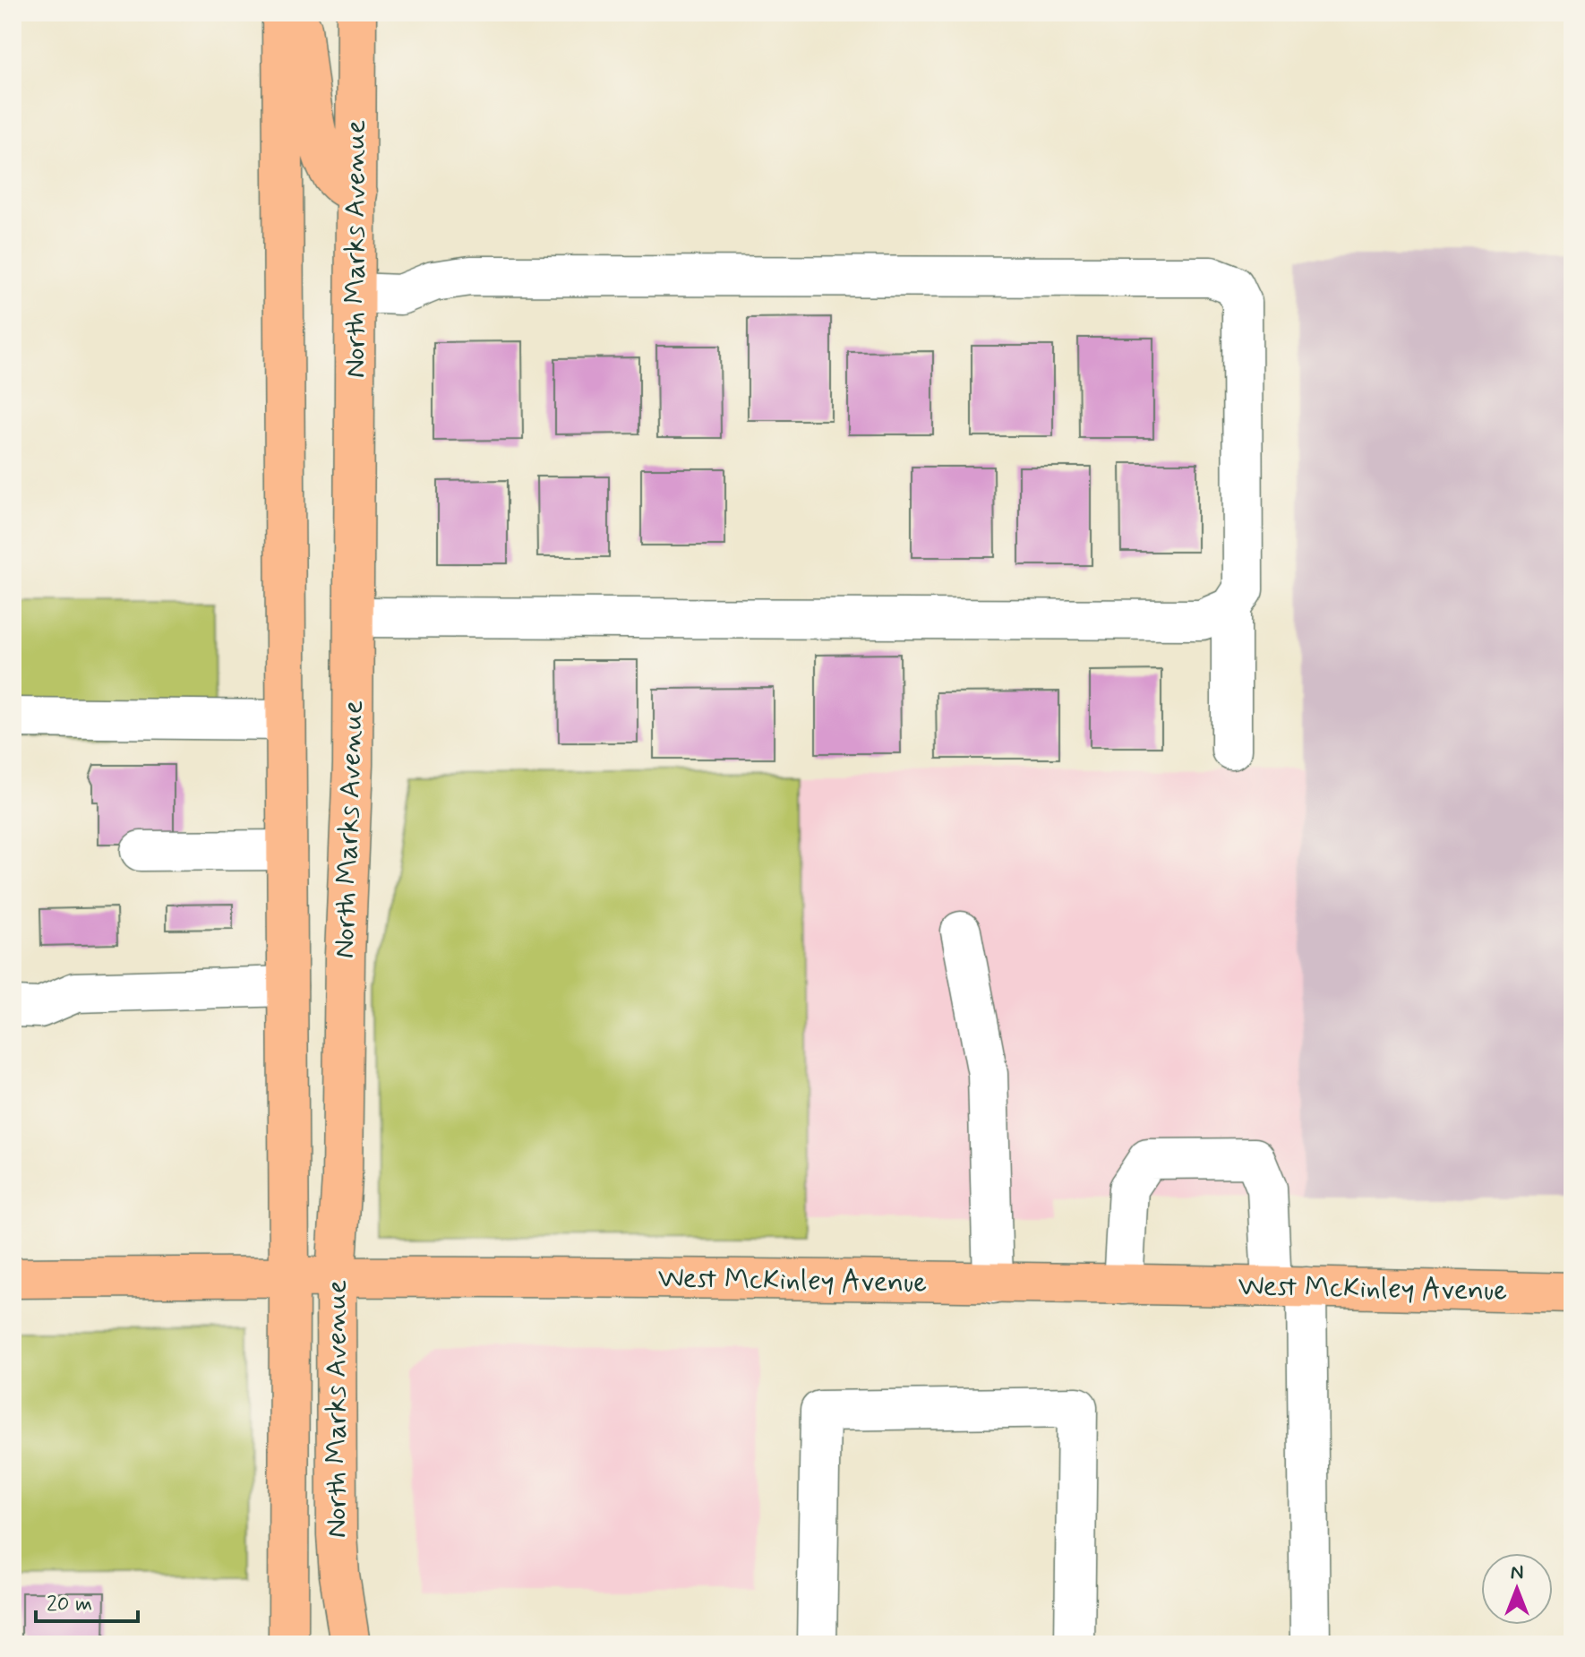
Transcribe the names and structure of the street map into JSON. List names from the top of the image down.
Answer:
{
  "streets": {
    "main road": ["North Marks Avenue", "West McKinley Avenue"]
  },
  "crossings": [
    ["North Marks Avenue", "West McKinley Avenue"]
  ],
  "scale_bar": "20 m",
  "north": "top"
}
